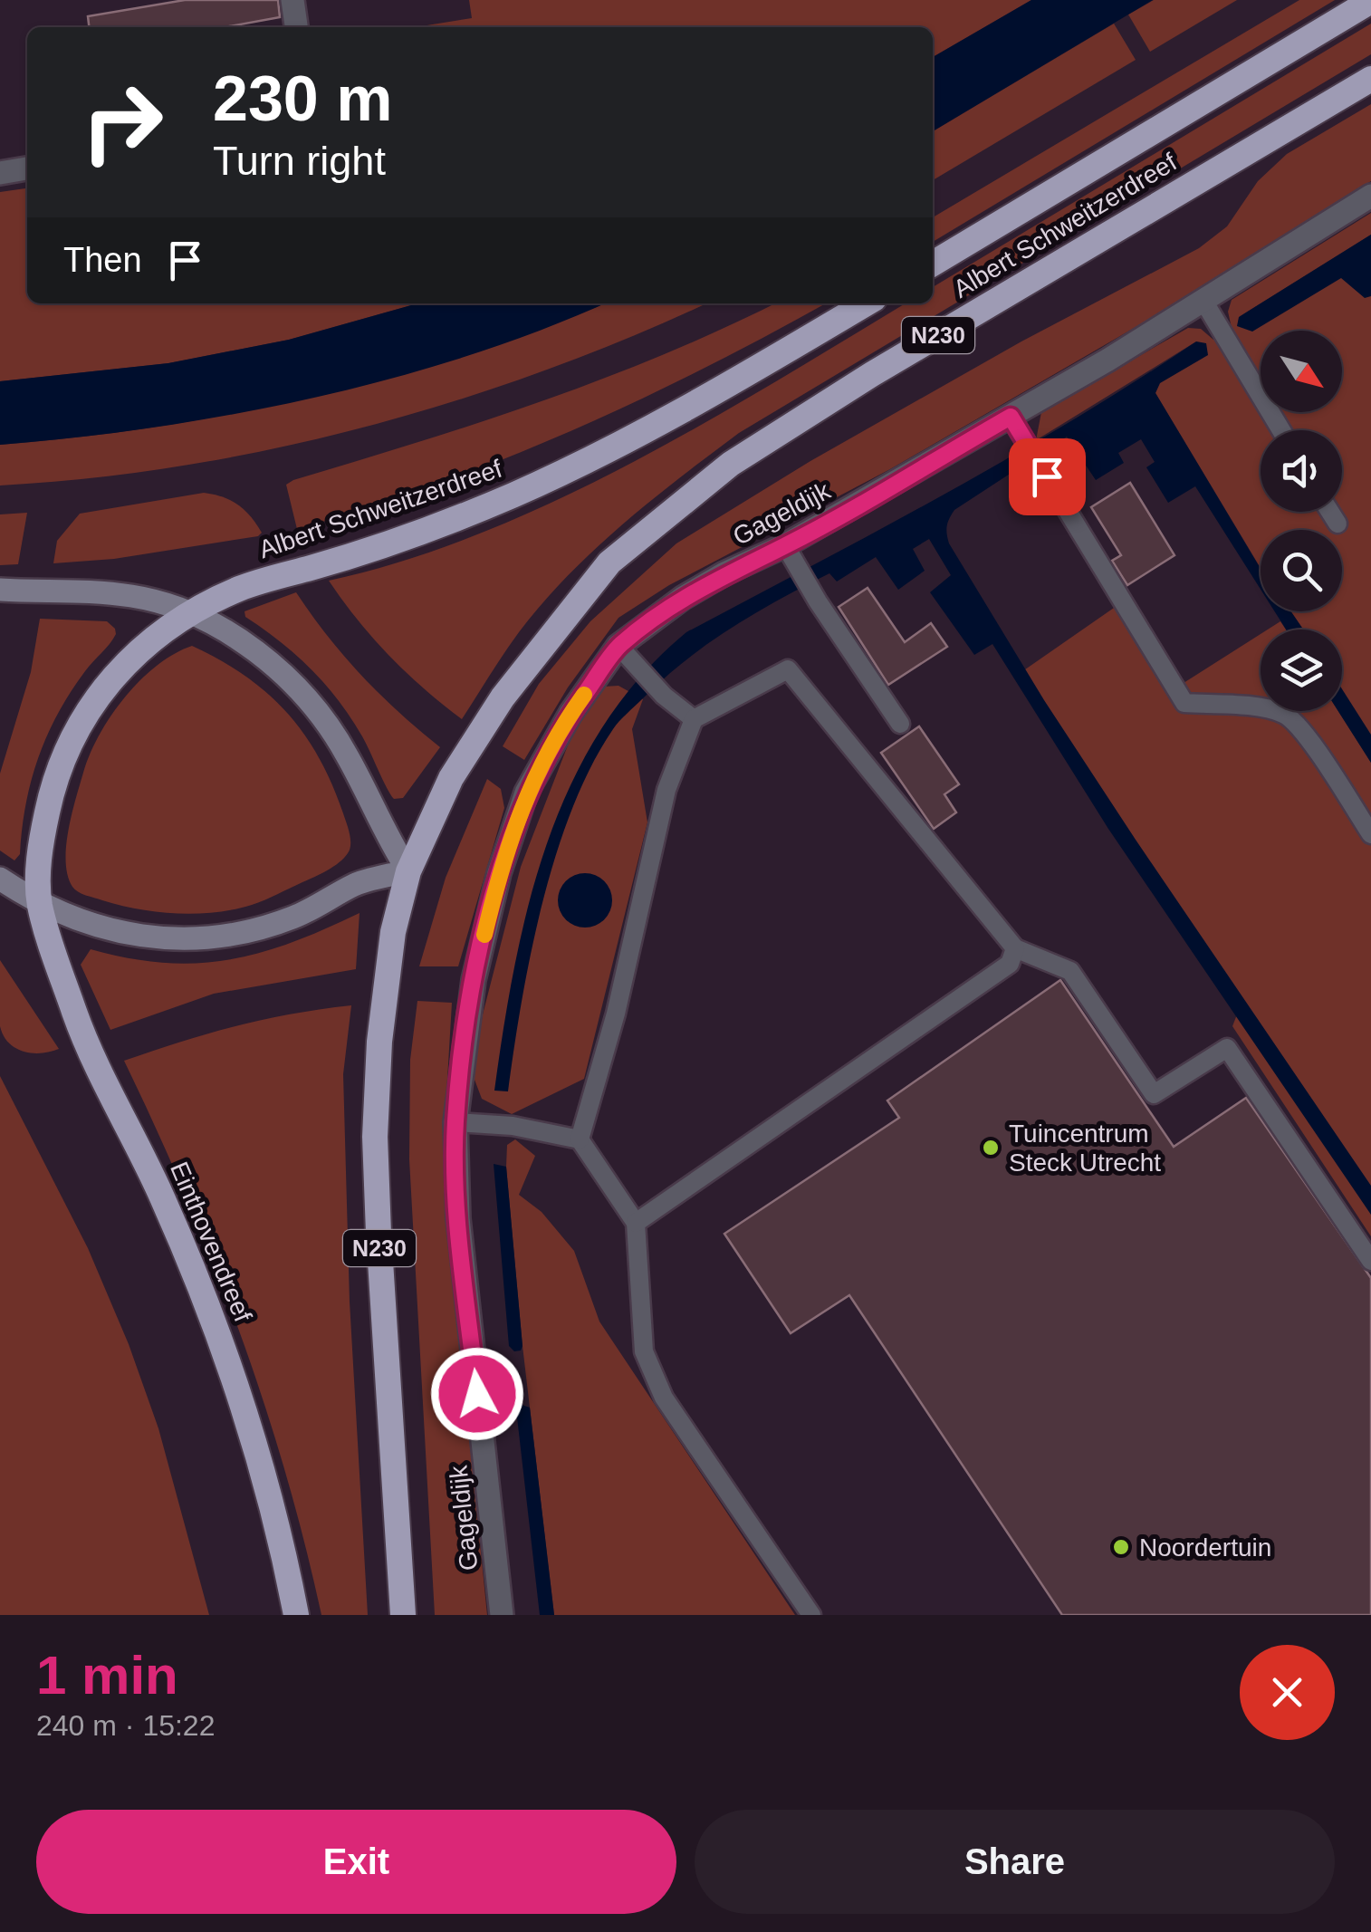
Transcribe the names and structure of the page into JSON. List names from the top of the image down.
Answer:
{
  "streets": {
    "highway": ["Albert Schweitzerdreef", "N230", "Einthovendreef"],
    "street": ["Gageldijk"]
  },
  "crossings": [
    ["Albert Schweitzerdreef", "N230"],
    ["N230", "Einthovendreef"]
  ],
  "places": ["Tuincentrum Steck Utrecht", "Noordertuin"],
  "north": "bottom right",
  "page": {
    "turn": ["230 m", "Turn right"],
    "then": "Then",
    "heading": ["1 min", "240 m · 15:22"],
    "buttons": ["Exit", "Share"]
  }
}
